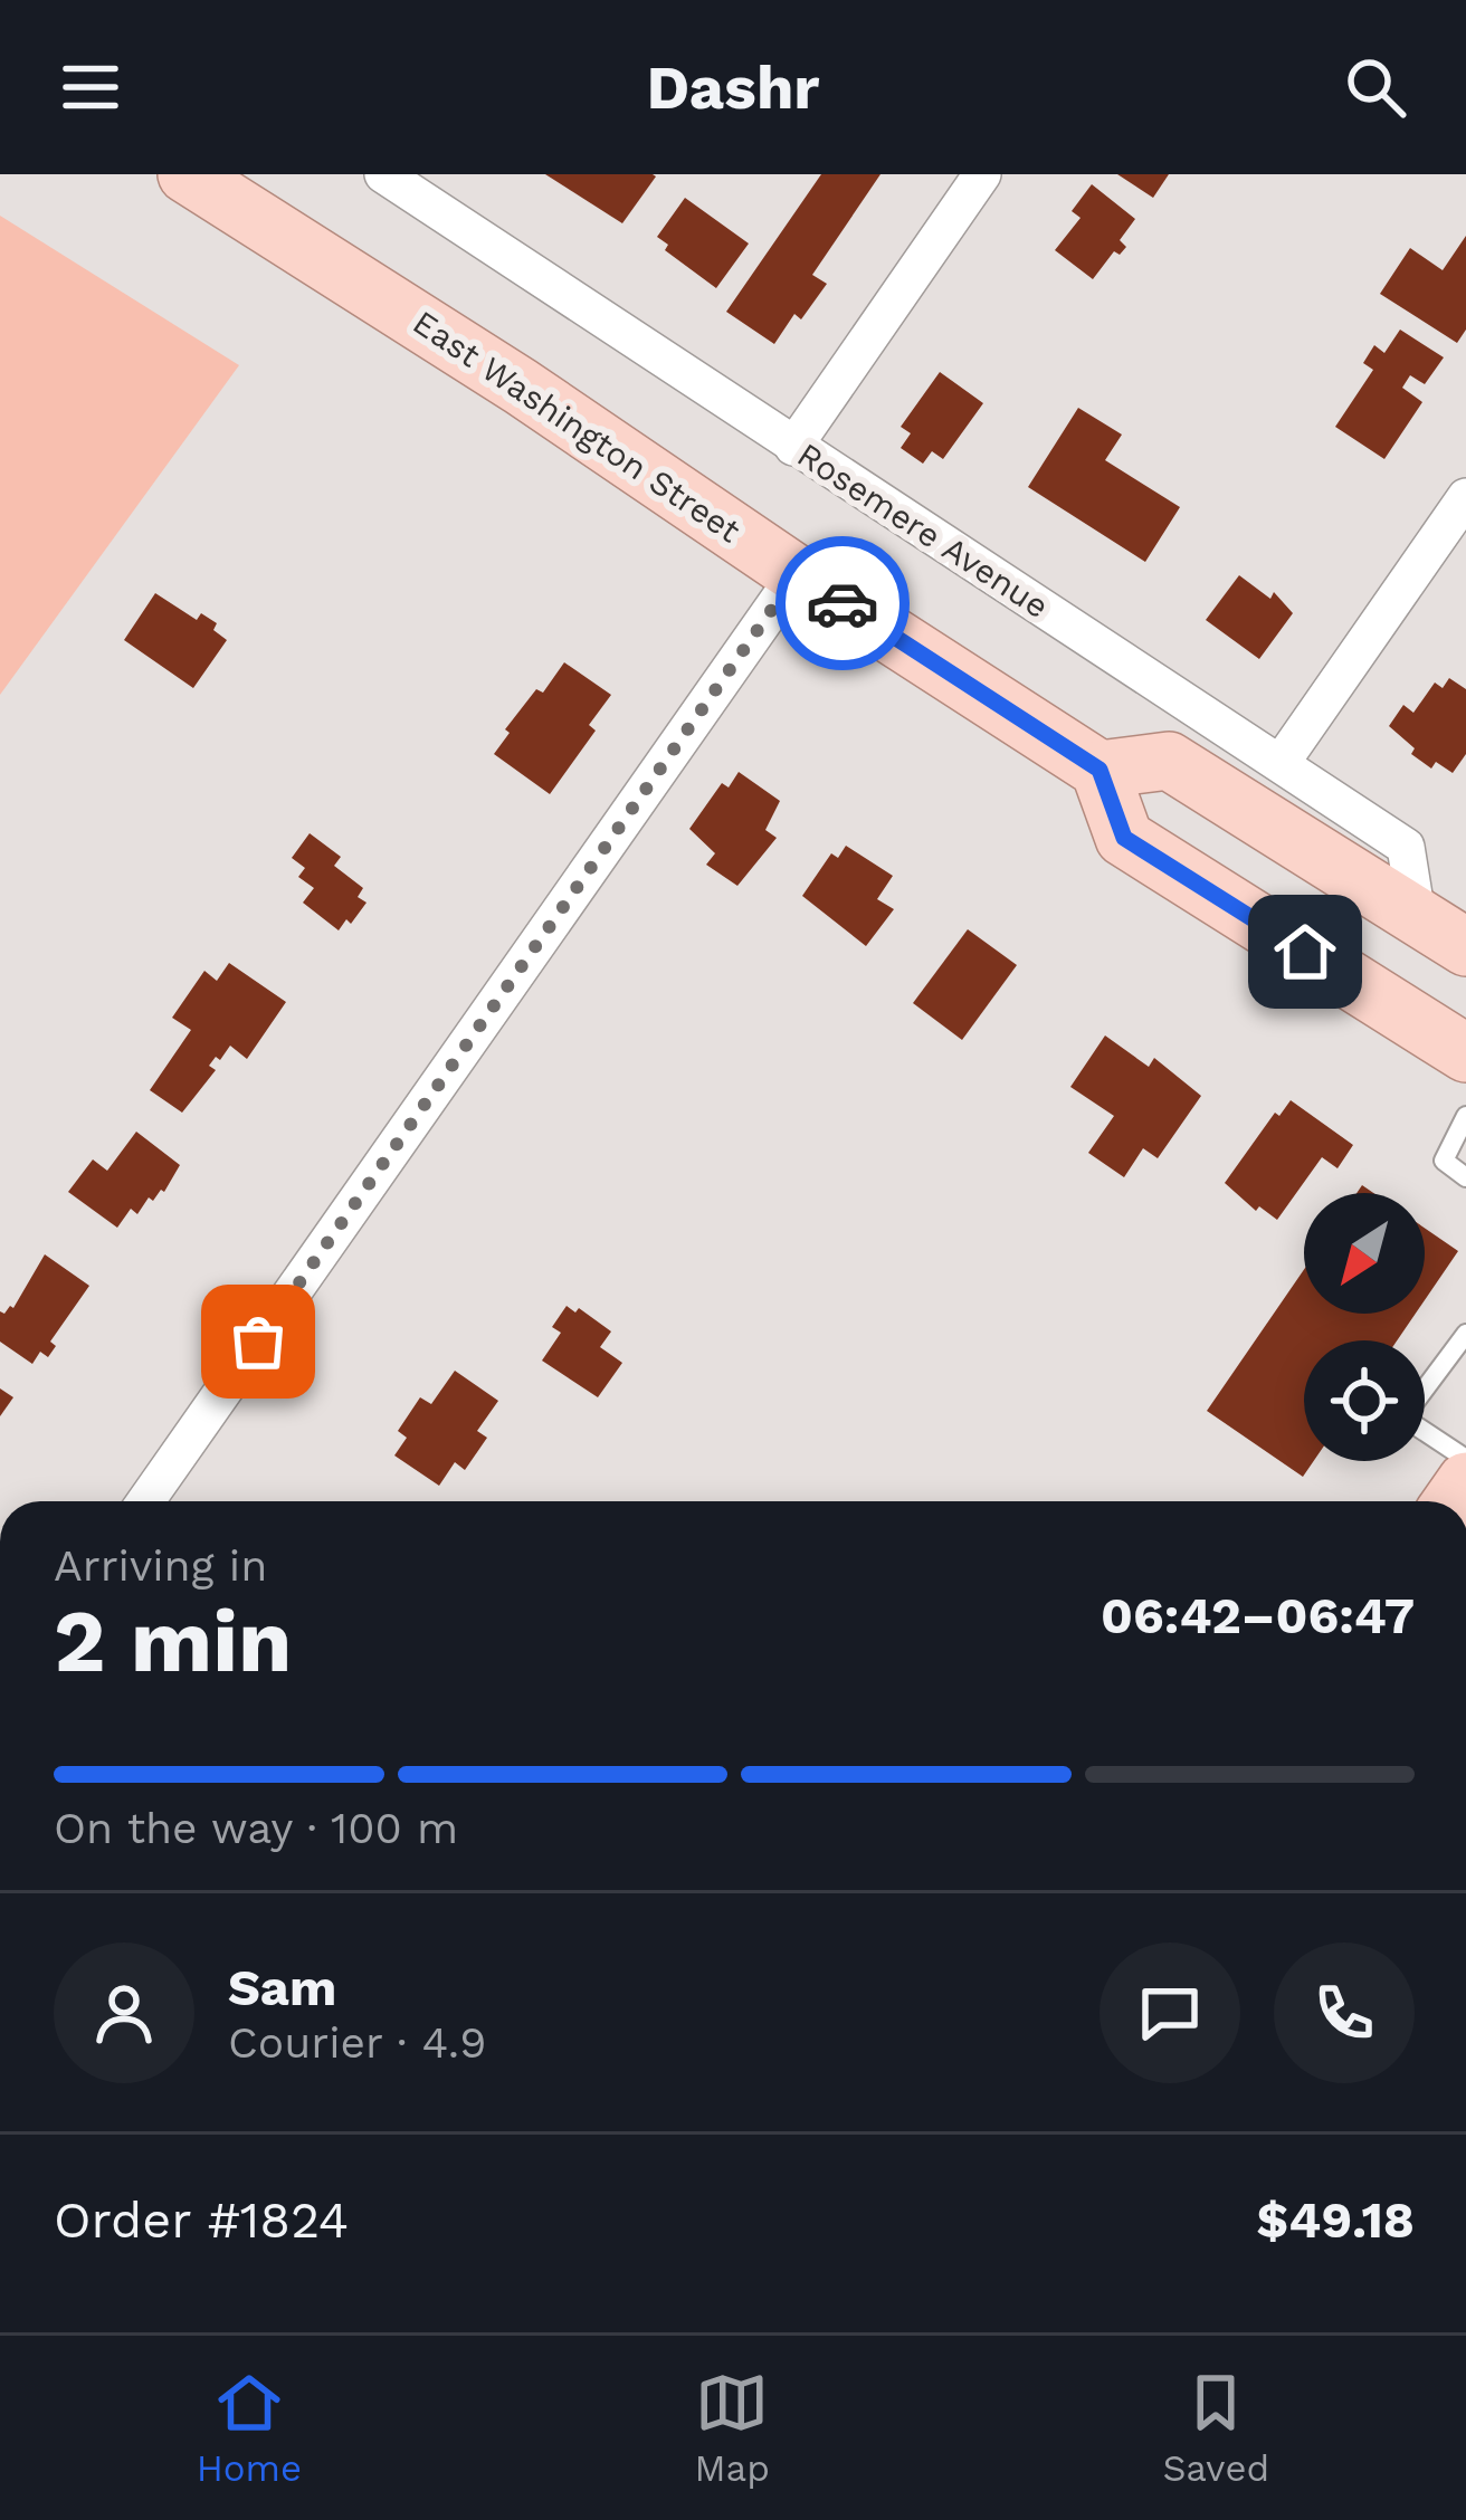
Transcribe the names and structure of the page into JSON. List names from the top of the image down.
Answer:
{
  "streets": {
    "main road": ["East Washington Street"],
    "street": ["Rosemere Avenue"]
  },
  "north": "bottom left",
  "page": {
    "header": "Dashr",
    "heading": ["2 min", "Arriving in", "06:42–06:47"],
    "panel": [
      "Sam",
      "Courier · 4.9",
      "Order #1824",
      "$49.18"
    ],
    "bar": "On the way · 100 m",
    "tabs": ["Home", "Map", "Saved"]
  }
}
